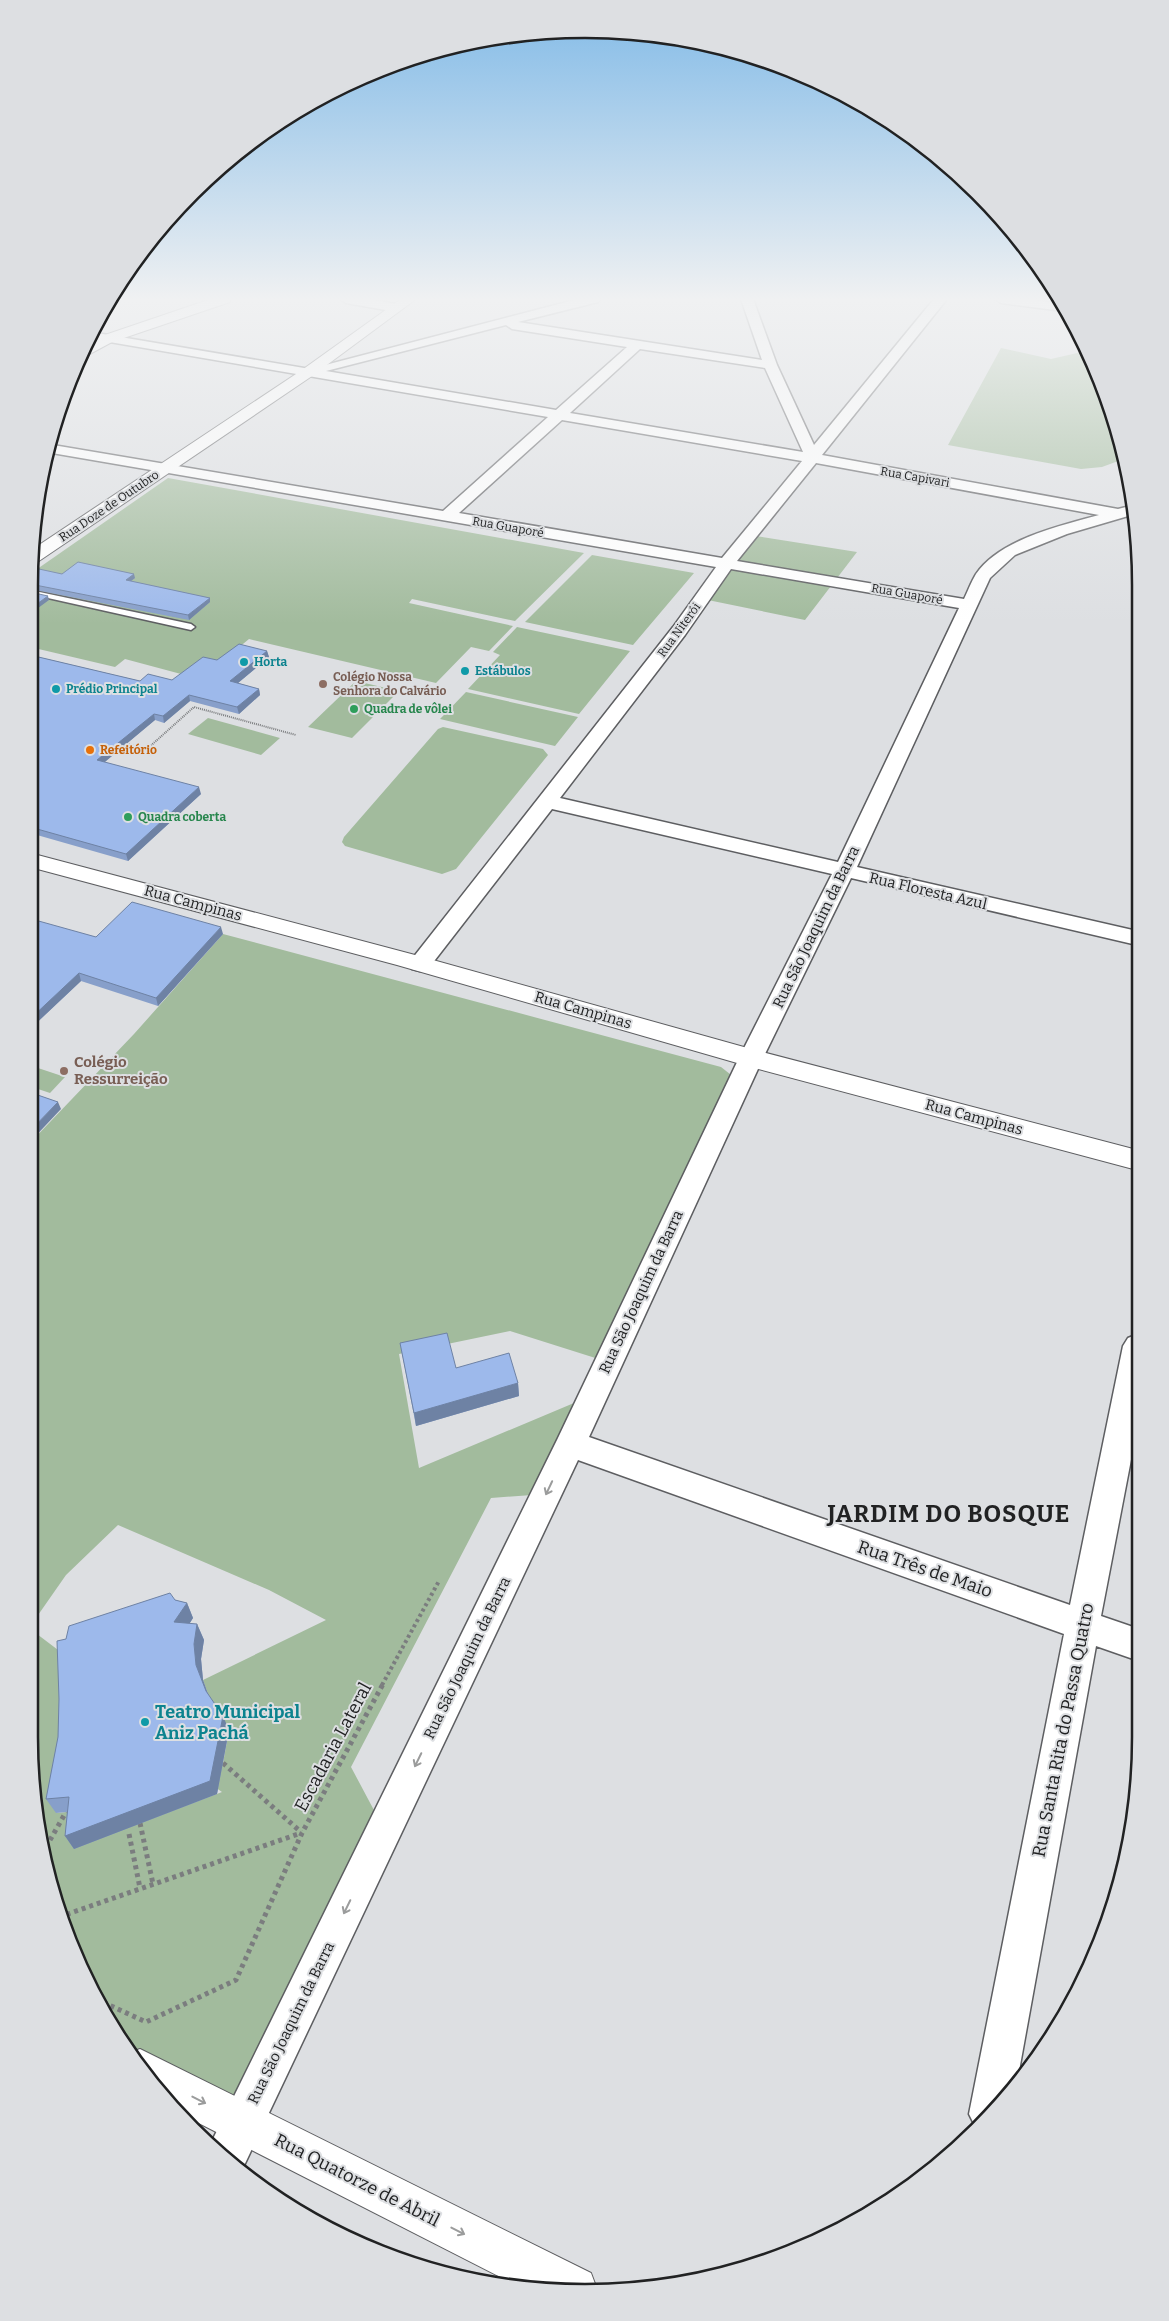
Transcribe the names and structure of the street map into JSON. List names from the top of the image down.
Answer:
{
  "streets": {
    "main road": ["Rua Doze de Outubro", "Rua Campinas", "Rua Quatorze de Abril"],
    "street": [
      "Rua Capivari",
      "Rua Guaporé",
      "Rua Niterói",
      "Rua Floresta Azul",
      "Rua São Joaquim da Barra",
      "Rua Três de Maio",
      "Rua Santa Rita do Passa Quatro"
    ],
    "path": ["Escadaria Lateral"]
  },
  "crossings": [
    ["Rua Capivari", "Rua Niterói"],
    ["Rua Doze de Outubro", "Rua Guaporé"],
    ["Rua Guaporé", "Rua Niterói"],
    ["Rua Guaporé", "Rua São Joaquim da Barra"],
    ["Rua Niterói", "Rua Floresta Azul"],
    ["Rua Niterói", "Rua Campinas"],
    ["Rua Floresta Azul", "Rua São Joaquim da Barra"],
    ["Rua Campinas", "Rua São Joaquim da Barra"],
    ["Rua São Joaquim da Barra", "Rua Três de Maio"],
    ["Rua São Joaquim da Barra", "Rua Quatorze de Abril"],
    ["Rua Três de Maio", "Rua Santa Rita do Passa Quatro"]
  ],
  "one_way": ["Rua São Joaquim da Barra", "Rua Quatorze de Abril"],
  "districts": ["JARDIM DO BOSQUE"],
  "places": [
    "Horta",
    "Estábulos",
    "Colégio Nossa Senhora do Calvário",
    "Prédio Principal",
    "Quadra de vôlei",
    "Refeitório",
    "Quadra coberta",
    "Colégio Ressurreição",
    "Teatro Municipal Aniz Pachá"
  ]
}
